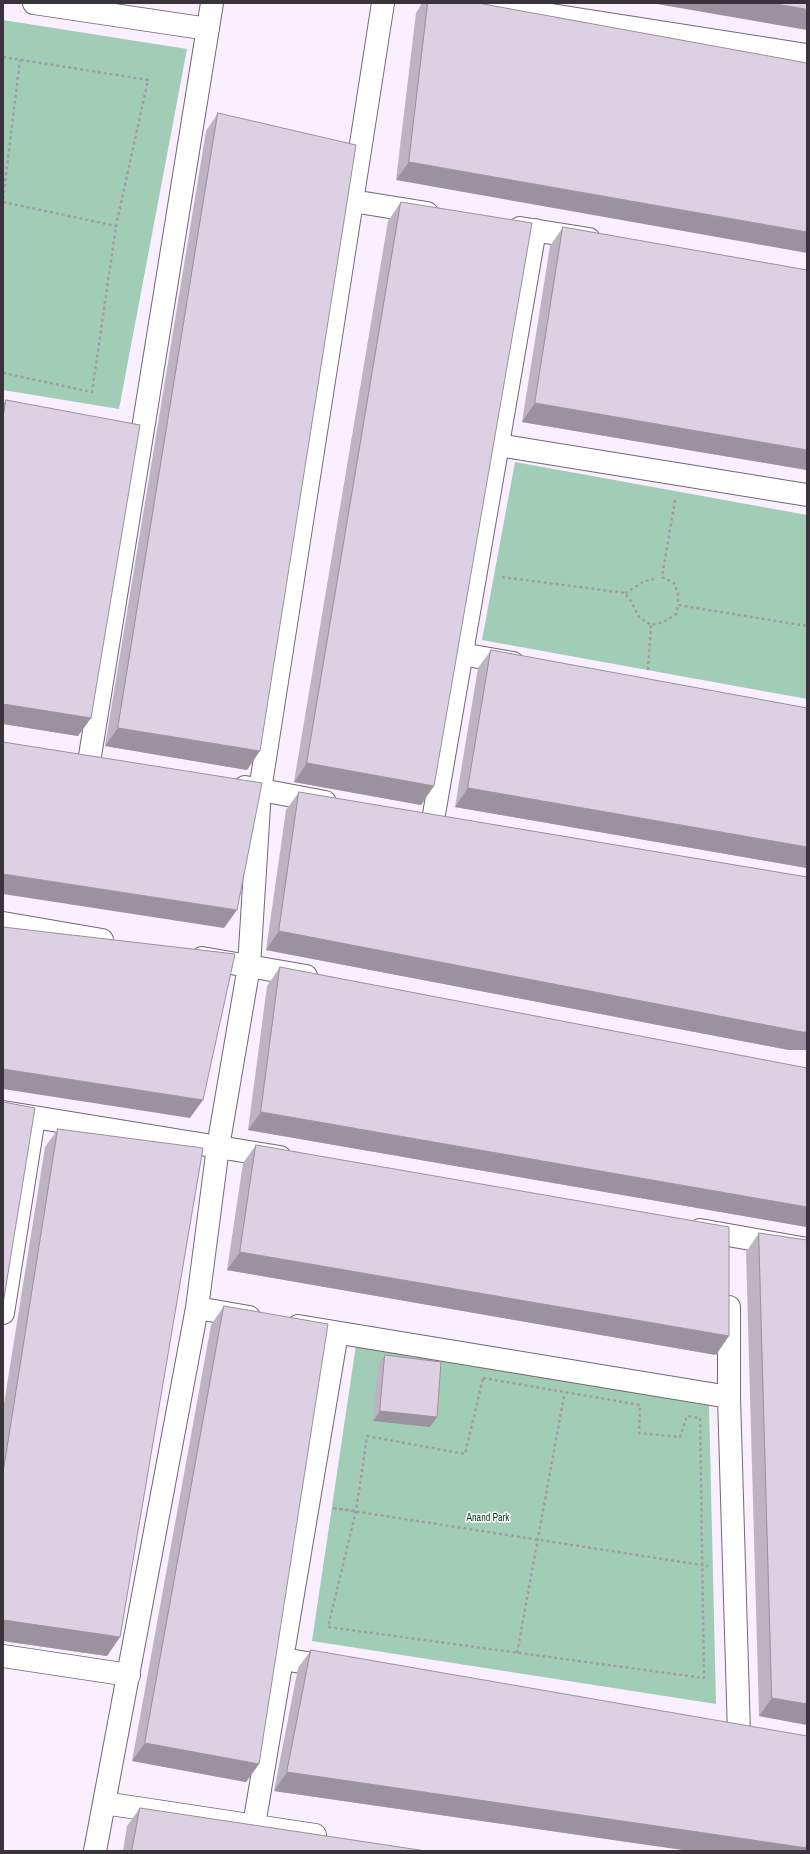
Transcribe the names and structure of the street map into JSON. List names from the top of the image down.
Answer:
{
  "parks": ["Anand Park"]
}
